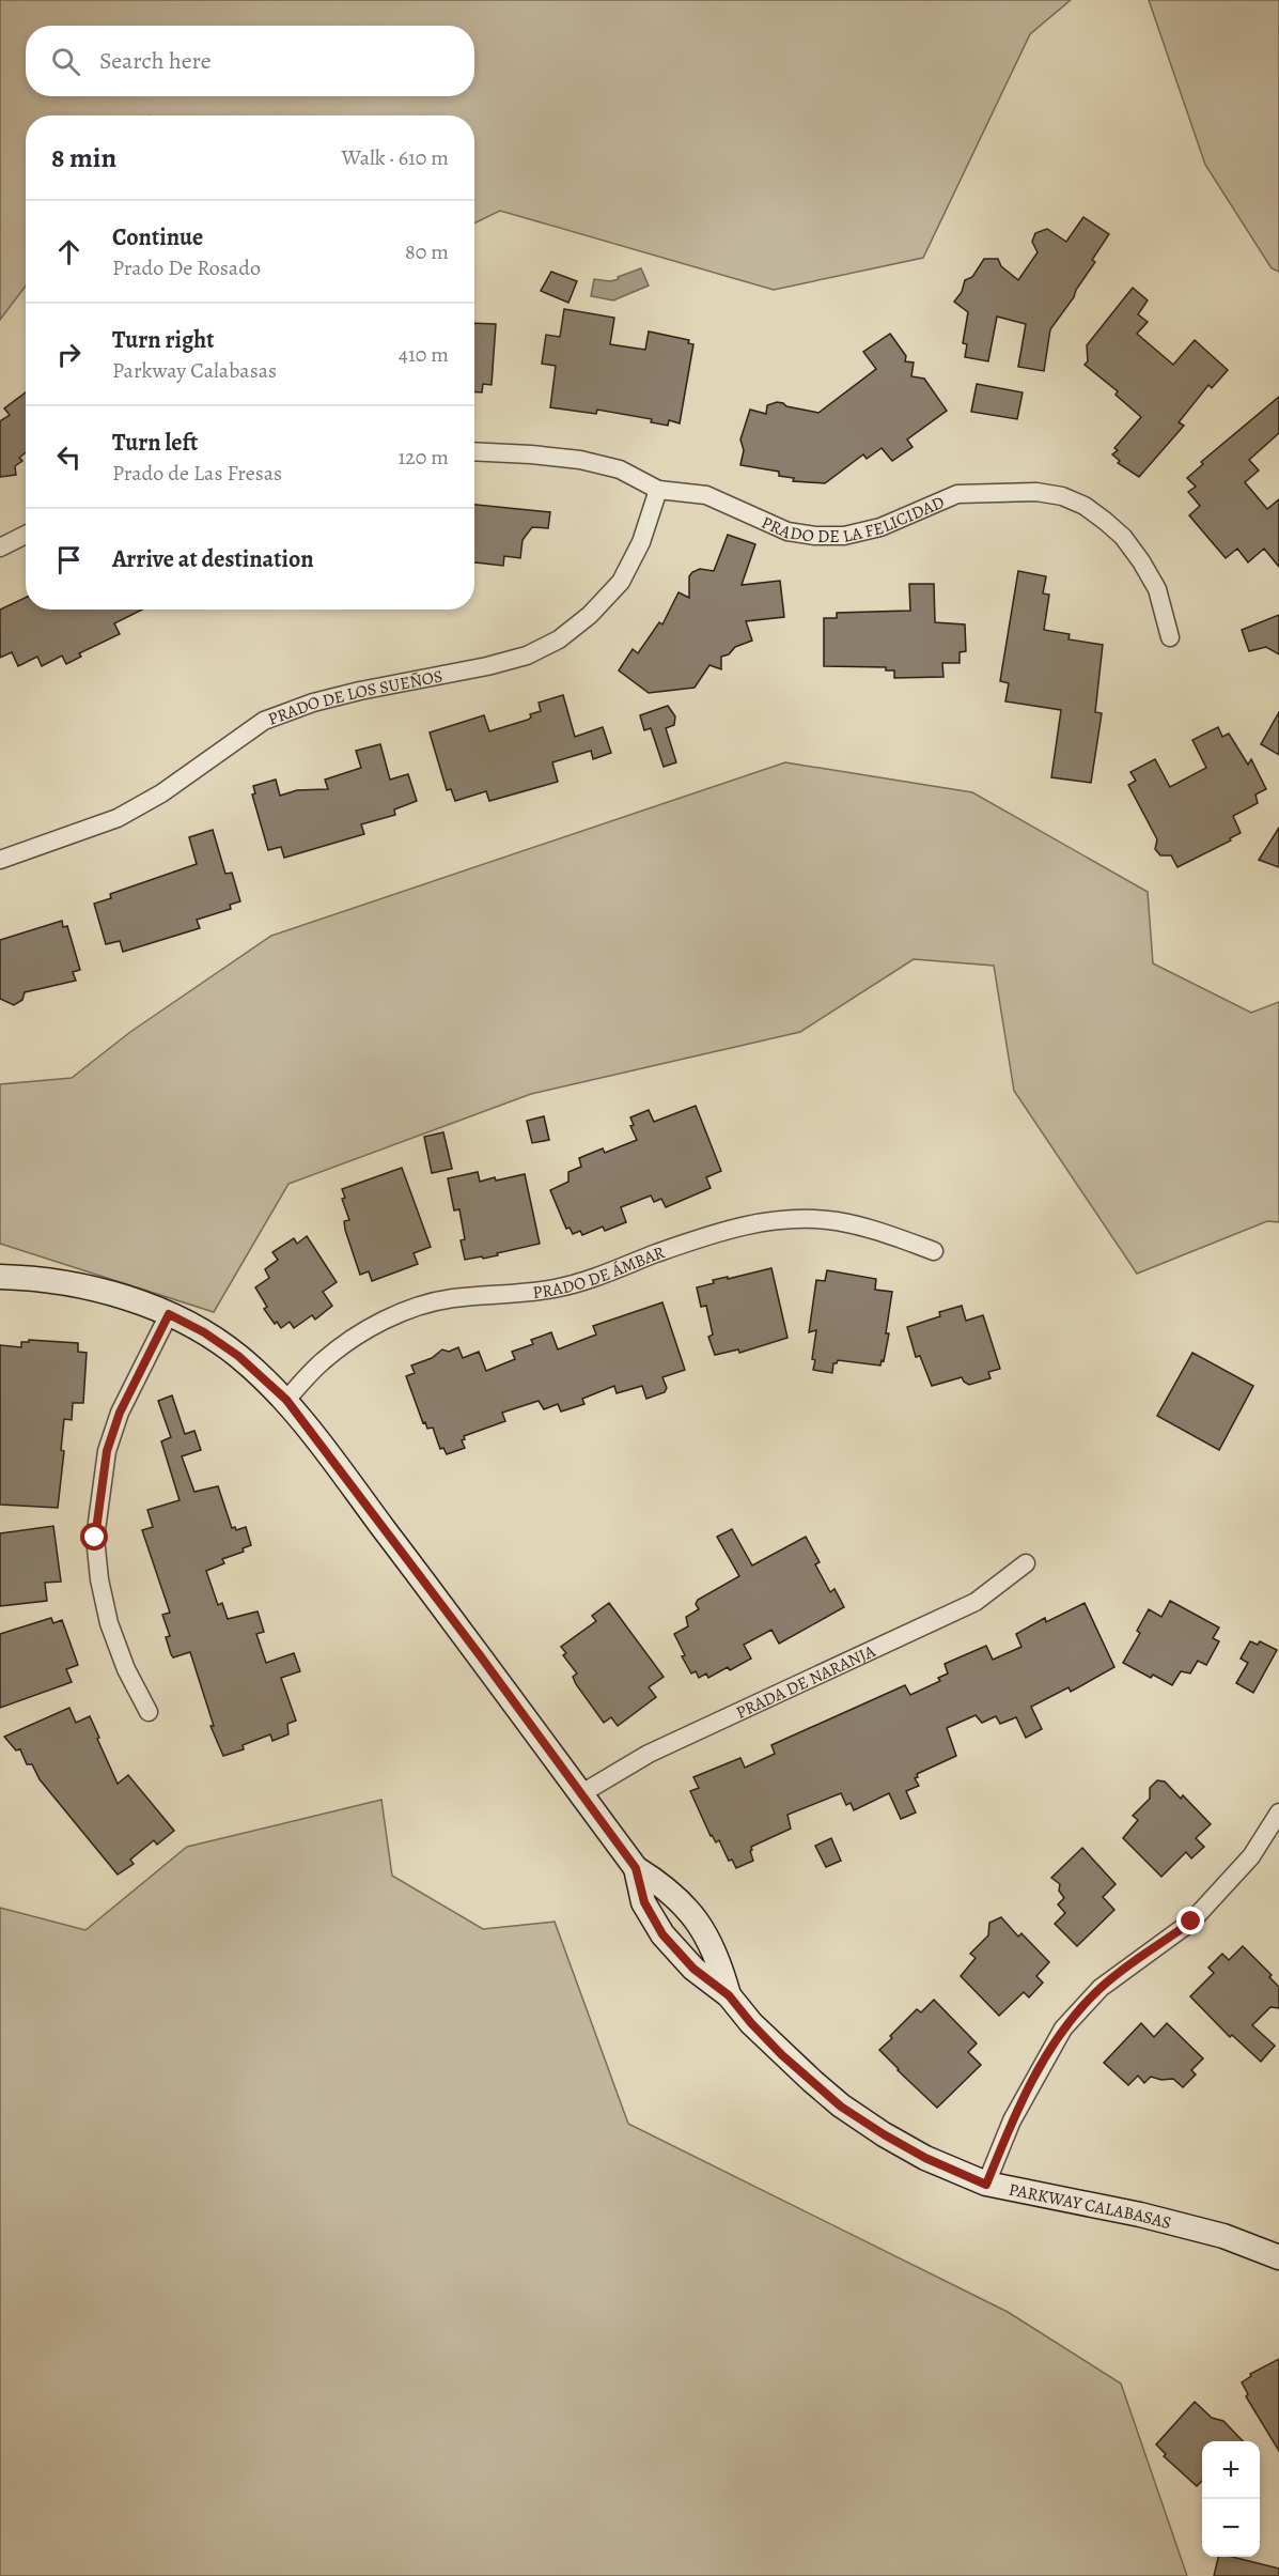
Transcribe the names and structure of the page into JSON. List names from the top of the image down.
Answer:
{
  "streets": {
    "street": [
      "PRADO DE LA FELICIDAD",
      "PRADO DE LOS SUEÑOS",
      "PRADO DE ÁMBAR",
      "PRADA DE NARANJA",
      "PARKWAY CALABASAS"
    ]
  },
  "crossings": [
    ["PRADO DE LA FELICIDAD", "PRADO DE LOS SUEÑOS"],
    ["PRADO DE ÁMBAR", "PARKWAY CALABASAS"],
    ["PRADA DE NARANJA", "PARKWAY CALABASAS"]
  ],
  "page": {
    "search": "Search here",
    "heading": ["8 min", "Walk · 610 m"],
    "list": [
      ["Continue", "Prado De Rosado", "80 m"],
      ["Turn right", "Parkway Calabasas", "410 m"],
      ["Turn left", "Prado de Las Fresas", "120 m"],
      "Arrive at destination"
    ],
    "map_buttons": ["+", "−"]
  }
}
